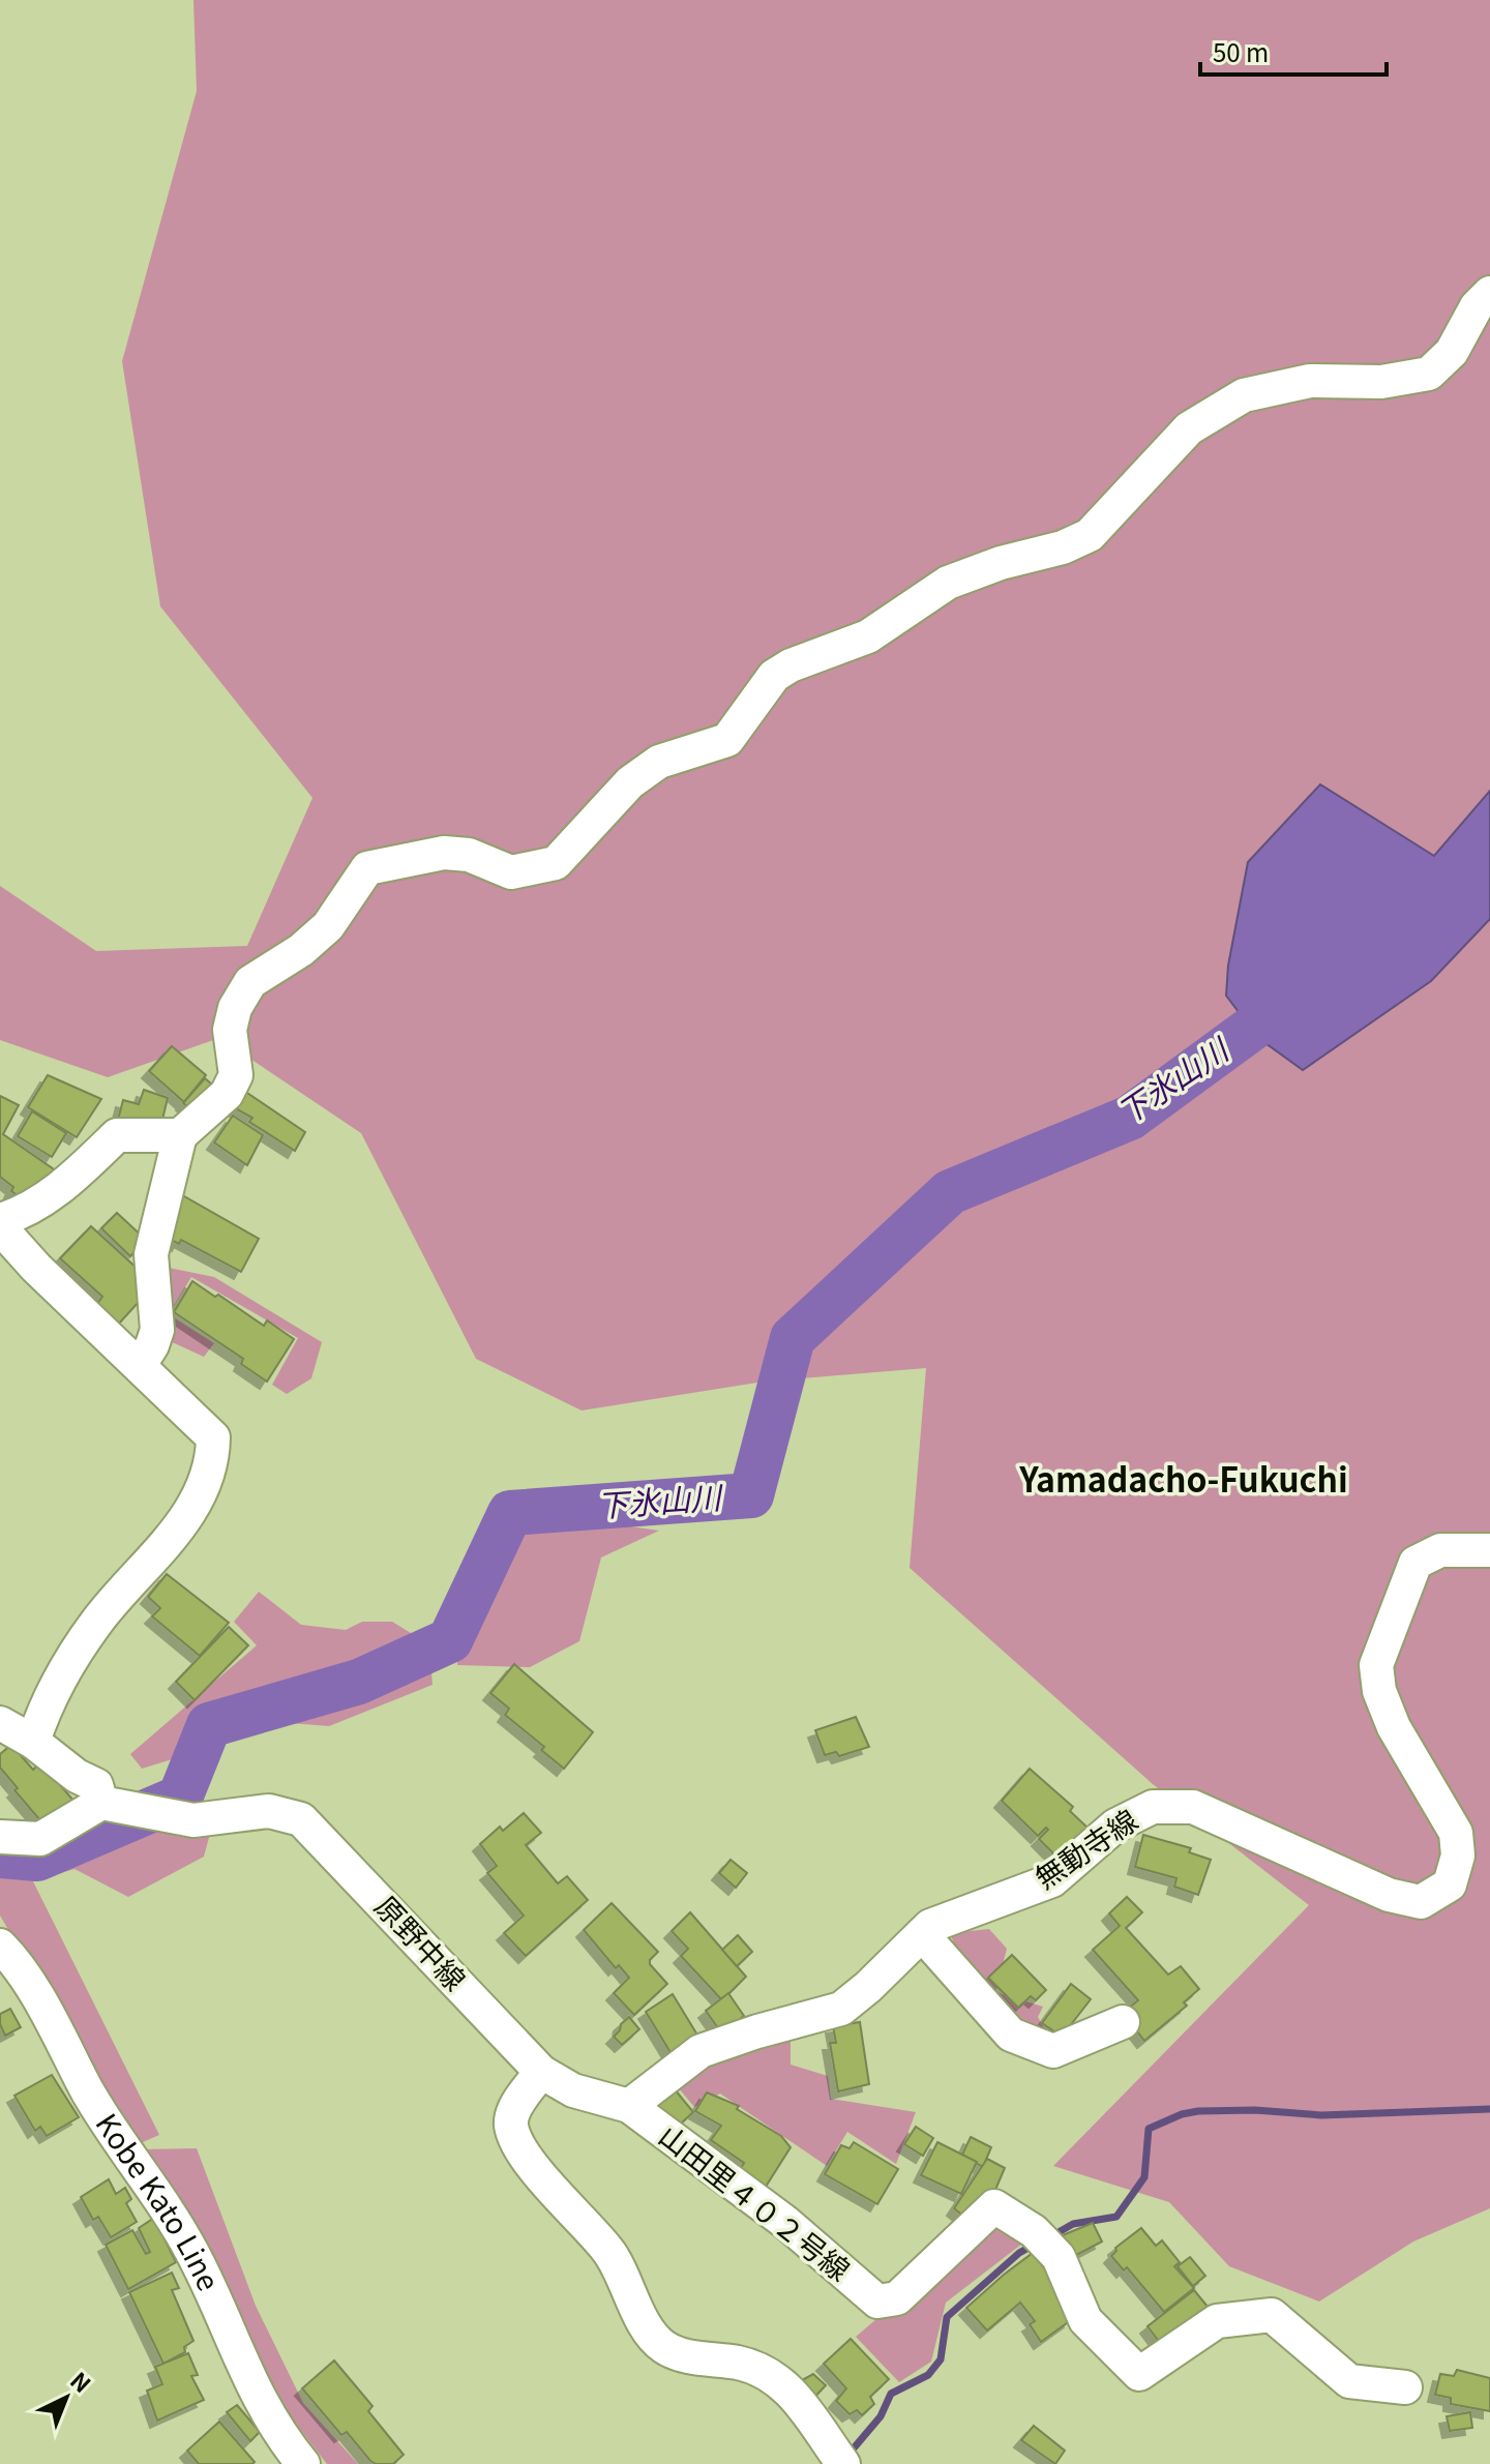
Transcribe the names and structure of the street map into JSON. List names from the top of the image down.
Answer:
{
  "streets": {
    "street": [
      "無動寺線",
      "原野中線",
      "Kobe Kato Line",
      "山田里４０２号線"
    ]
  },
  "crossings": [
    ["無動寺線", "山田里４０２号線"]
  ],
  "districts": ["Yamadacho-Fukuchi"],
  "water": ["下氷山川"],
  "scale_bar": "50 m",
  "north": "top right"
}
